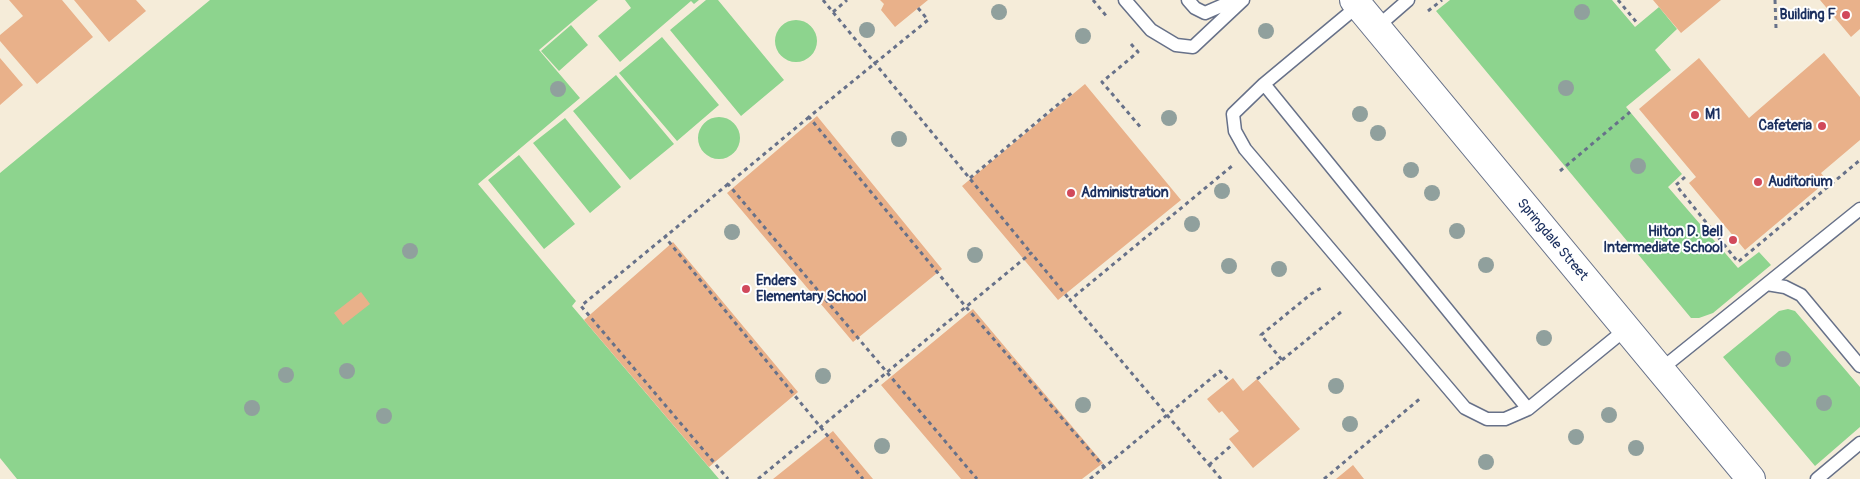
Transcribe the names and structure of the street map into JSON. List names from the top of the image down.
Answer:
{
  "streets": {
    "street": ["Springdale Street"]
  },
  "places": [
    "Building F",
    "M1",
    "Cafeteria",
    "Auditorium",
    "Administration",
    "Hilton D. Bell Intermediate School",
    "Enders Elementary School"
  ]
}
